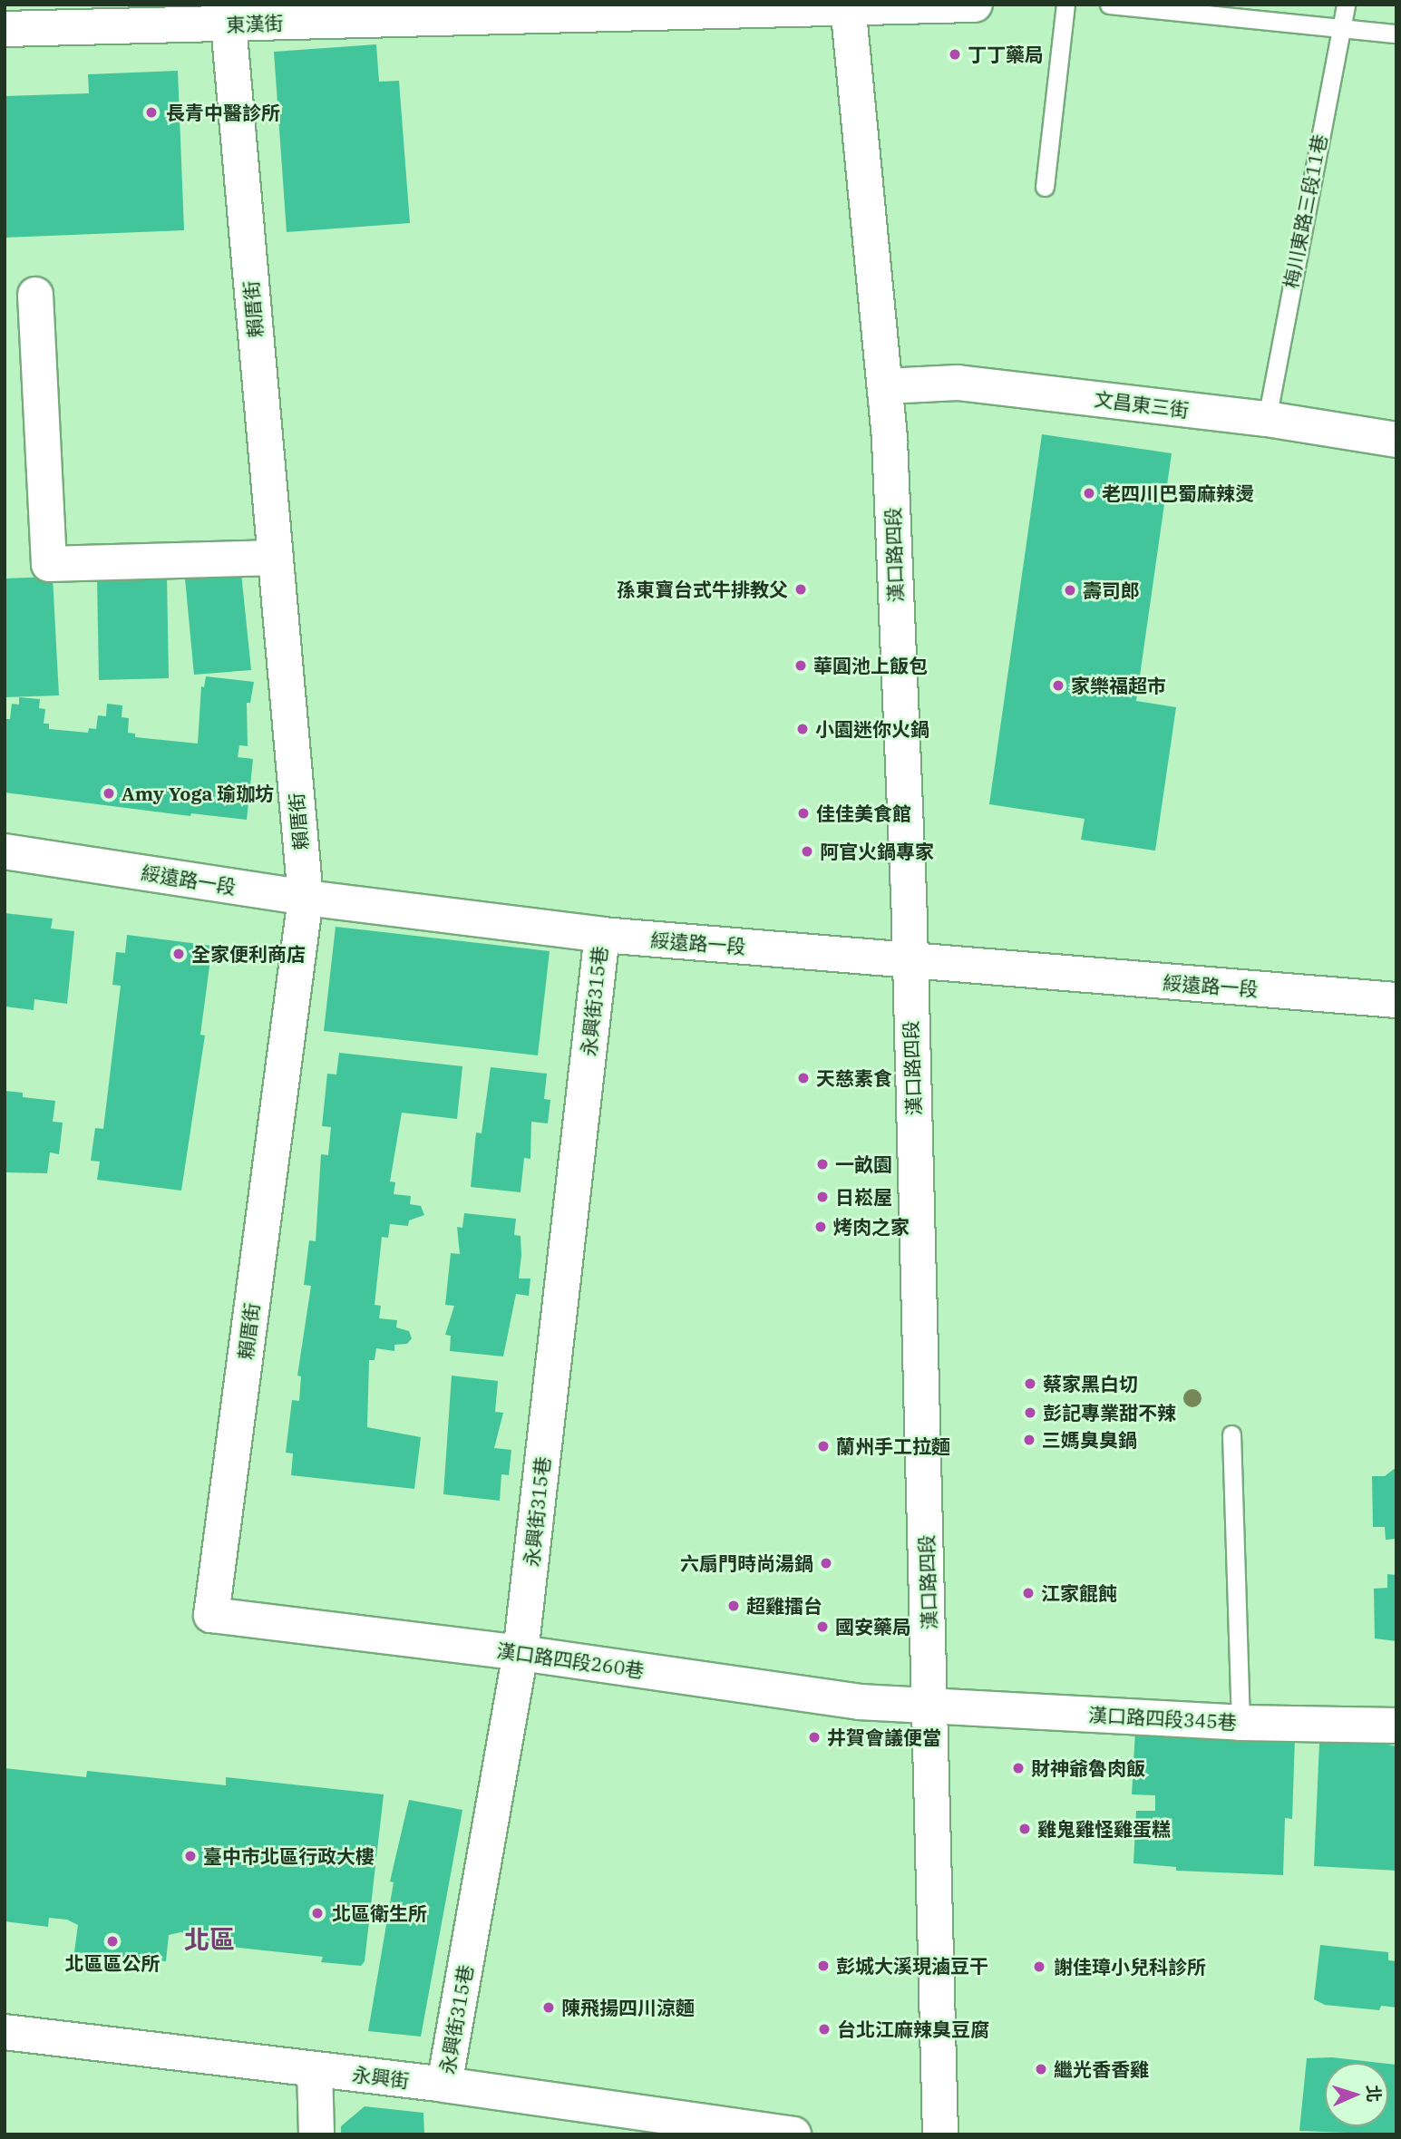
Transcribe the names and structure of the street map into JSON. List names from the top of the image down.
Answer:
{
  "streets": {
    "street": [
      "東漢街",
      "賴厝街",
      "文昌東三街",
      "漢口路四段",
      "綏遠路一段",
      "永興街315巷",
      "漢口路四段260巷",
      "漢口路四段345巷",
      "永興街"
    ],
    "lane": ["梅川東路三段11巷"]
  },
  "crossings": [
    ["東漢街", "賴厝街"],
    ["東漢街", "漢口路四段"],
    ["梅川東路三段11巷", "文昌東三街"],
    ["賴厝街", "綏遠路一段"],
    ["賴厝街", "漢口路四段260巷"],
    ["文昌東三街", "漢口路四段"],
    ["漢口路四段", "綏遠路一段"],
    ["漢口路四段", "漢口路四段260巷"],
    ["漢口路四段", "漢口路四段345巷"],
    ["綏遠路一段", "永興街315巷"],
    ["永興街315巷", "漢口路四段260巷"],
    ["永興街315巷", "永興街"],
    ["漢口路四段260巷", "漢口路四段345巷"]
  ],
  "districts": ["北區"],
  "places": [
    "丁丁藥局",
    "長青中醫診所",
    "老四川巴蜀麻辣燙",
    "孫東寶台式牛排教父",
    "壽司郎",
    "華圓池上飯包",
    "家樂福超市",
    "小園迷你火鍋",
    "Amy Yoga 瑜珈坊",
    "佳佳美食館",
    "阿官火鍋專家",
    "全家便利商店",
    "天慈素食",
    "一畝園",
    "日崧屋",
    "烤肉之家",
    "蔡家黑白切",
    "彭記專業甜不辣",
    "三媽臭臭鍋",
    "蘭州手工拉麵",
    "六扇門時尚湯鍋",
    "江家餛飩",
    "超雞擂台",
    "國安藥局",
    "井賀會議便當",
    "財神爺魯肉飯",
    "雞鬼雞怪雞蛋糕",
    "臺中市北區行政大樓",
    "北區衛生所",
    "北區區公所",
    "彭城大溪現滷豆干",
    "謝佳璋小兒科診所",
    "陳飛揚四川涼麵",
    "台北江麻辣臭豆腐",
    "繼光香香雞"
  ],
  "north": "right"
}
